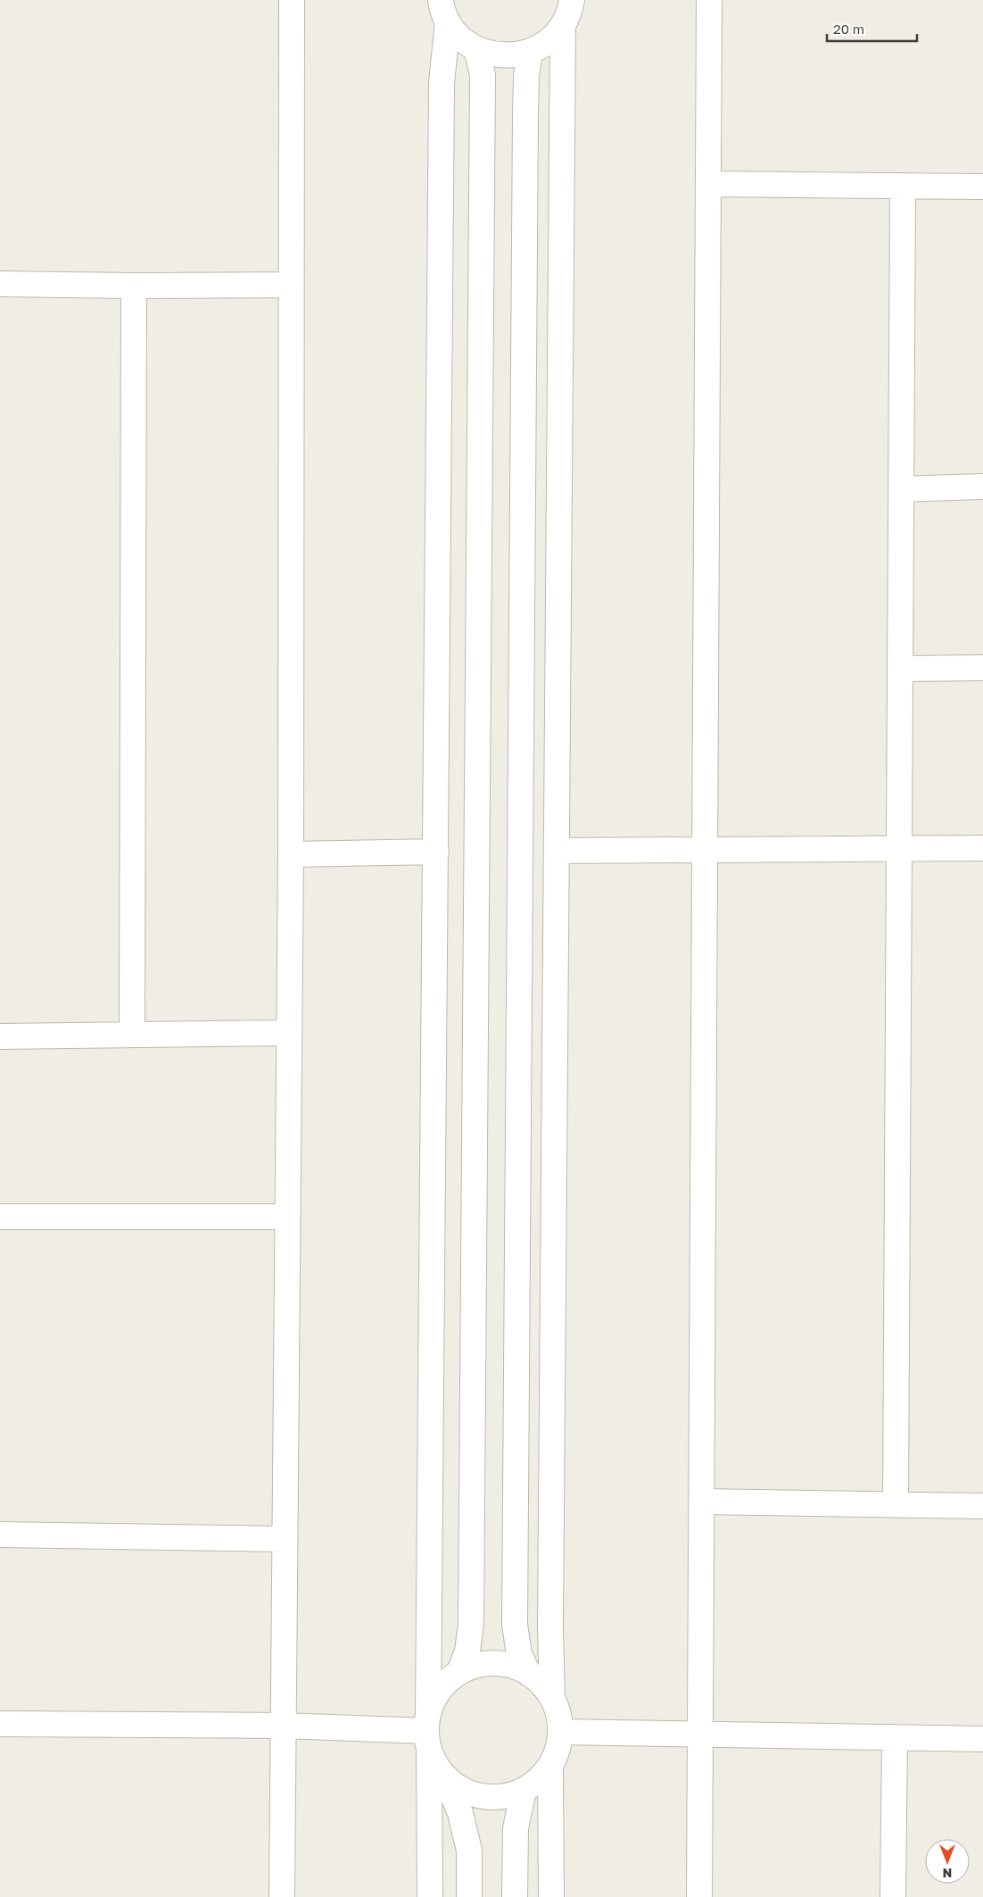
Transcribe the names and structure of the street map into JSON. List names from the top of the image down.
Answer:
{
  "scale_bar": "20 m",
  "north": "bottom"
}
